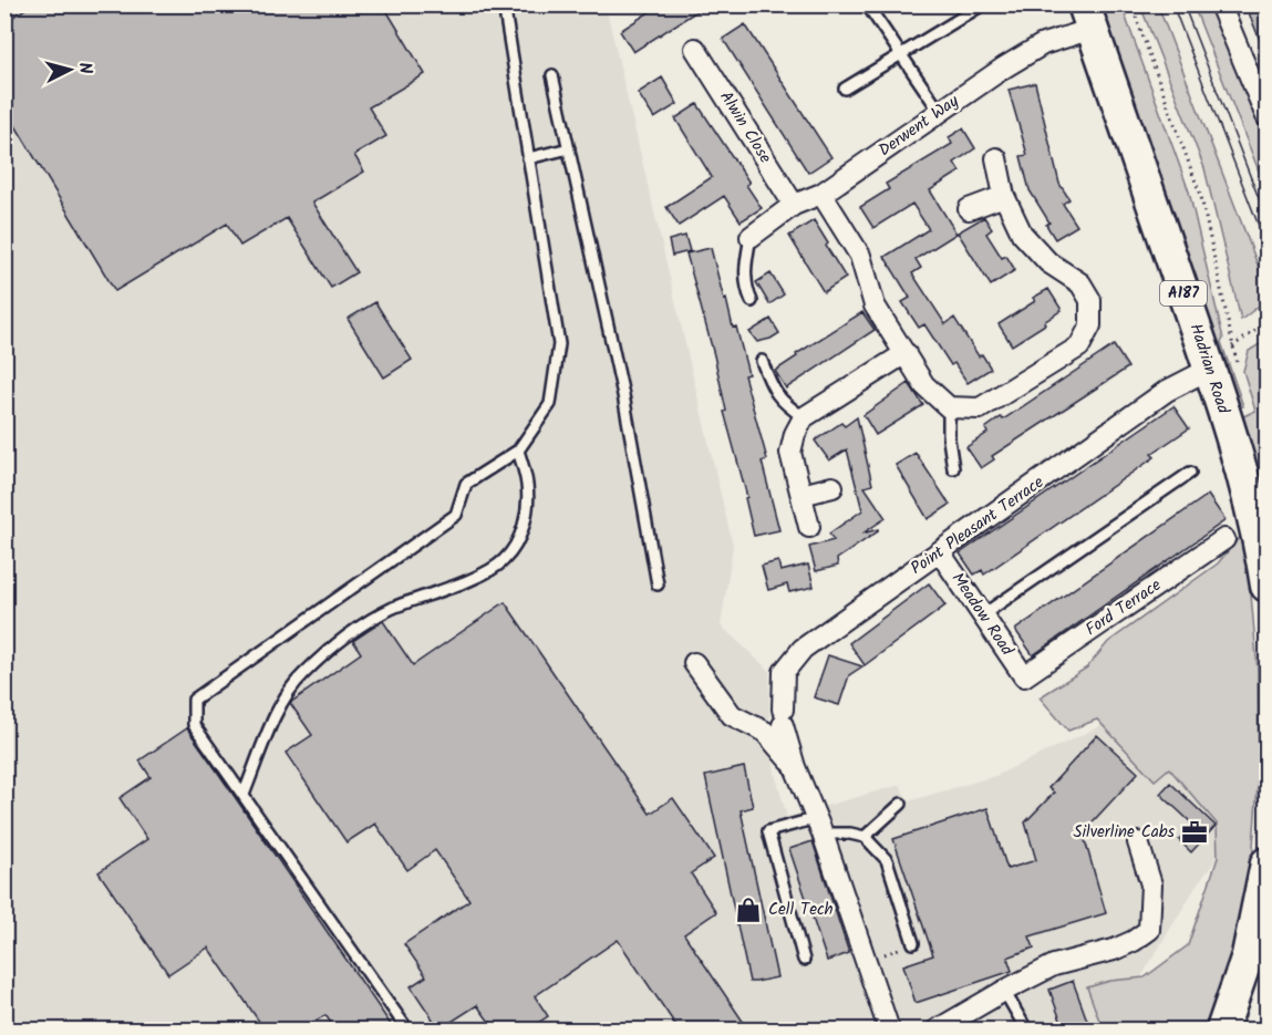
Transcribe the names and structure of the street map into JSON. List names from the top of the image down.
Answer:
{
  "streets": {
    "main road": ["A187", "Hadrian Road"],
    "street": [
      "Derwent Way",
      "Alwin Close",
      "Point Pleasant Terrace",
      "Ford Terrace",
      "Meadow Road"
    ]
  },
  "crossings": [
    ["Derwent Way", "Alwin Close"],
    ["Derwent Way", "Hadrian Road"],
    ["Hadrian Road", "Point Pleasant Terrace"],
    ["Point Pleasant Terrace", "Meadow Road"],
    ["Ford Terrace", "Meadow Road"]
  ],
  "places": {
    "office": ["Silverline Cabs"],
    "shop": ["Cell Tech"]
  },
  "north": "right"
}
